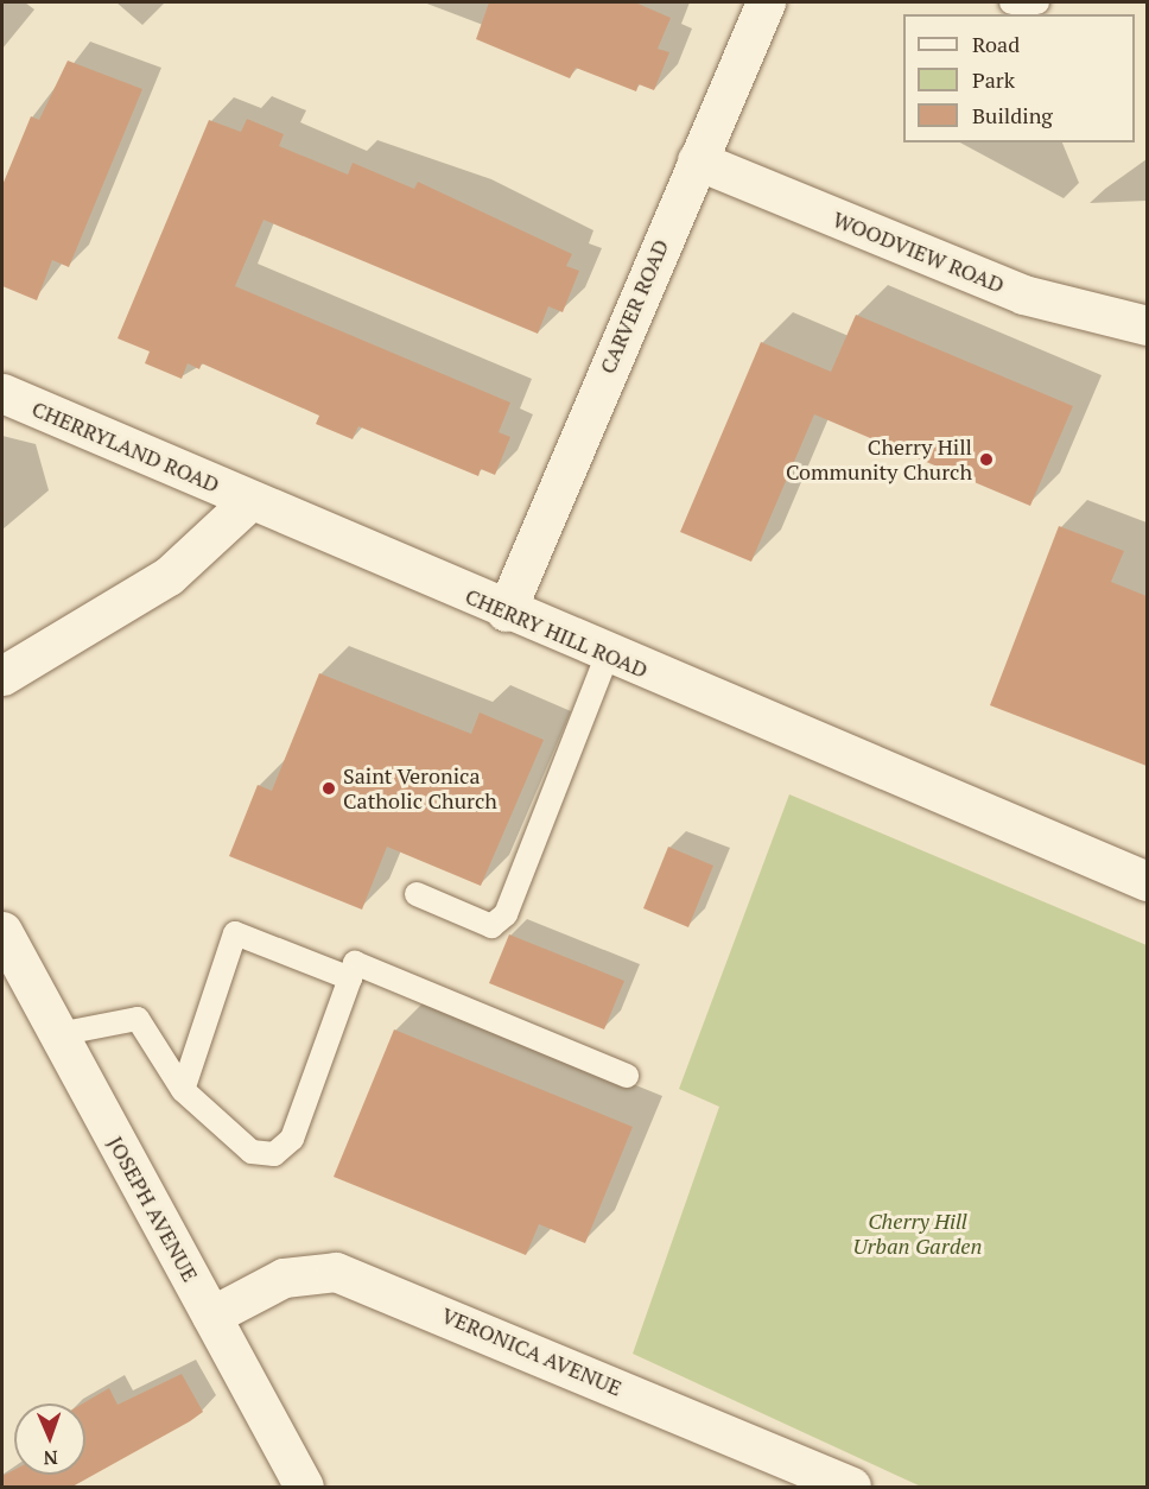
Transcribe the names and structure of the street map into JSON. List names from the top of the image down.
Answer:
{
  "streets": {
    "street": [
      "WOODVIEW ROAD",
      "CARVER ROAD",
      "CHERRYLAND ROAD",
      "CHERRY HILL ROAD",
      "JOSEPH AVENUE",
      "VERONICA AVENUE"
    ]
  },
  "crossings": [
    ["WOODVIEW ROAD", "CARVER ROAD"],
    ["CARVER ROAD", "CHERRY HILL ROAD"],
    ["CHERRYLAND ROAD", "CHERRY HILL ROAD"],
    ["JOSEPH AVENUE", "VERONICA AVENUE"]
  ],
  "parks": ["Cherry Hill Urban Garden"],
  "places": ["Cherry Hill Community Church", "Saint Veronica Catholic Church"],
  "legend": ["Road", "Park", "Building"],
  "north": "bottom"
}
